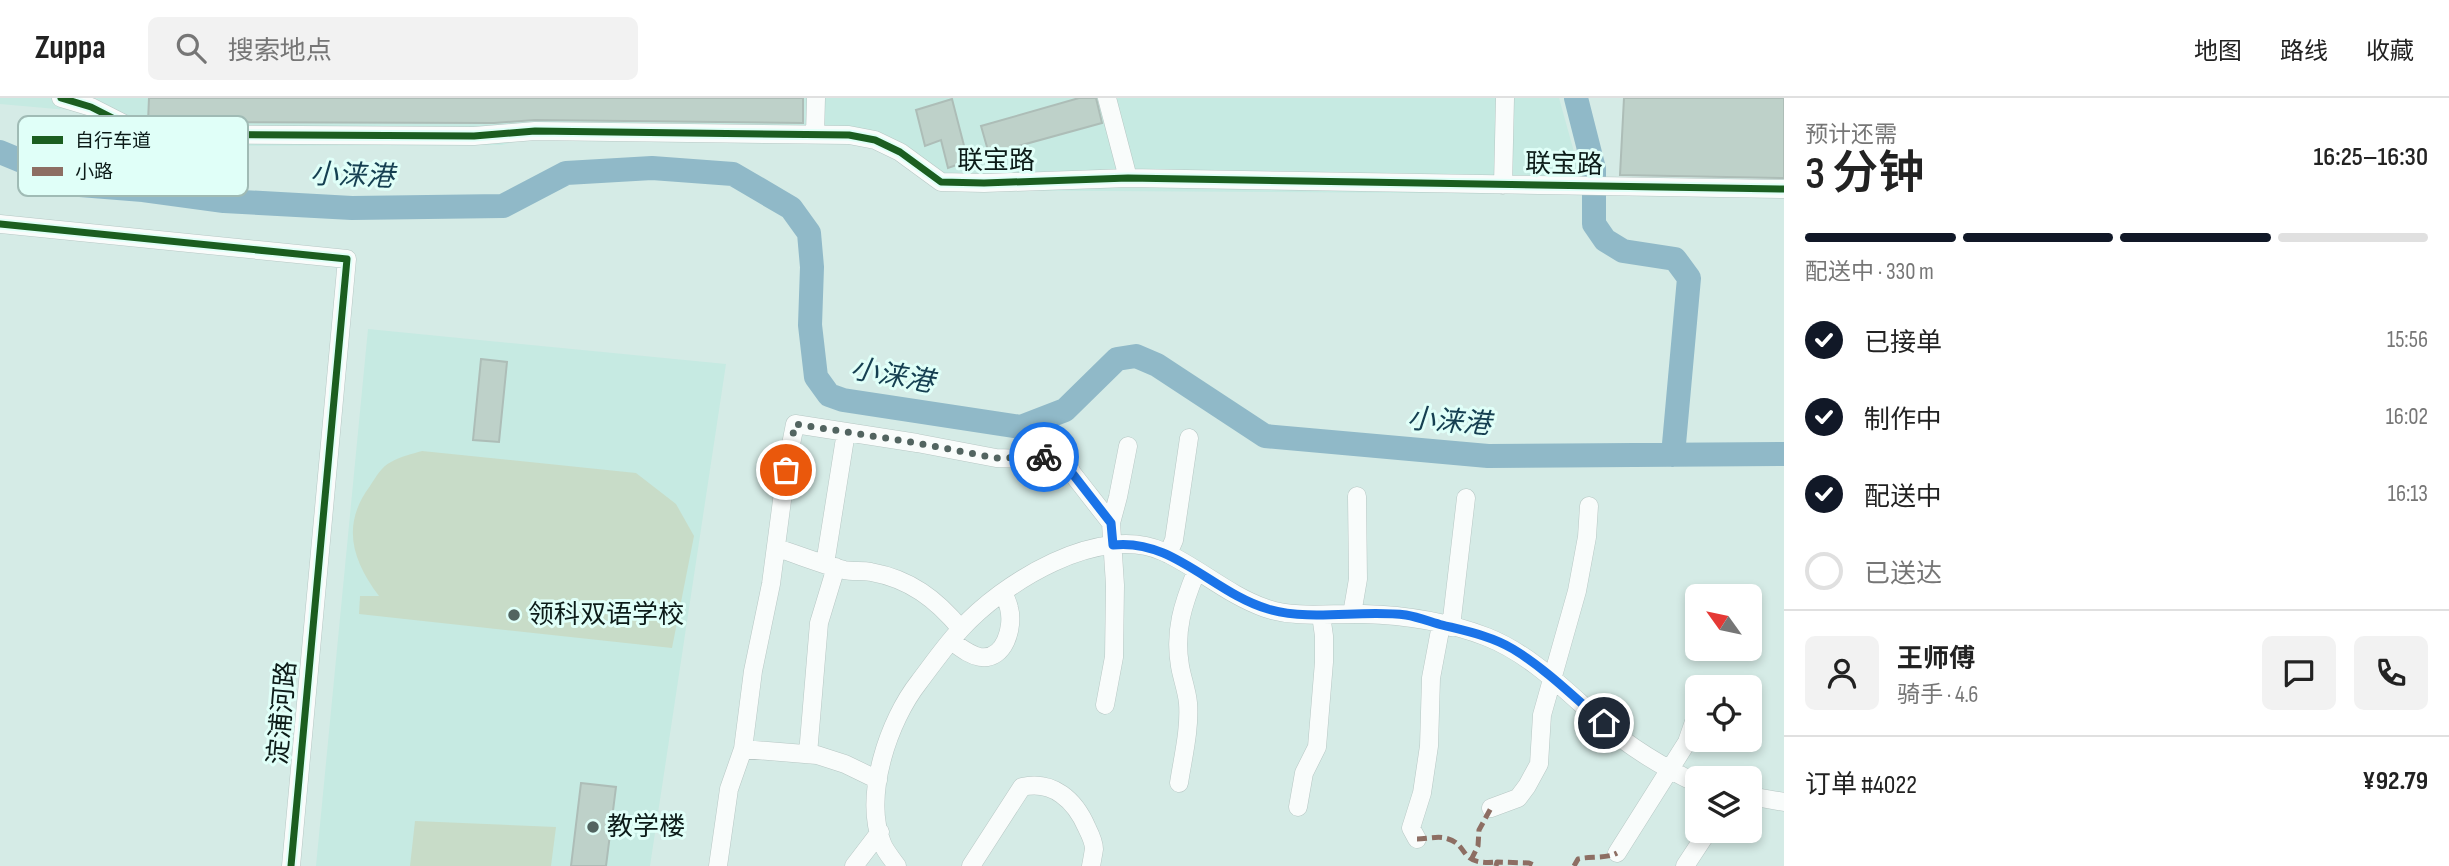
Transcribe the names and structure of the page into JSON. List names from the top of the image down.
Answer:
{
  "streets": {
    "street": ["联宝路", "淀浦河路"]
  },
  "water": ["小涞港"],
  "places": ["领科双语学校", "教学楼"],
  "legend": ["自行车道", "小路"],
  "north": "top left",
  "page": {
    "header": "Zuppa",
    "search": "搜索地点",
    "nav": ["地图", "路线", "收藏"],
    "heading": ["3 分钟", "预计还需", "16:25–16:30"],
    "panel": [
      "王师傅",
      "骑手 · 4.6",
      "订单 #4022",
      "¥92.79"
    ],
    "bar": "配送中 · 330 m",
    "list": [
      ["已接单", "15:56"],
      ["制作中", "16:02"],
      ["配送中", "16:13"],
      "已送达"
    ]
  }
}
